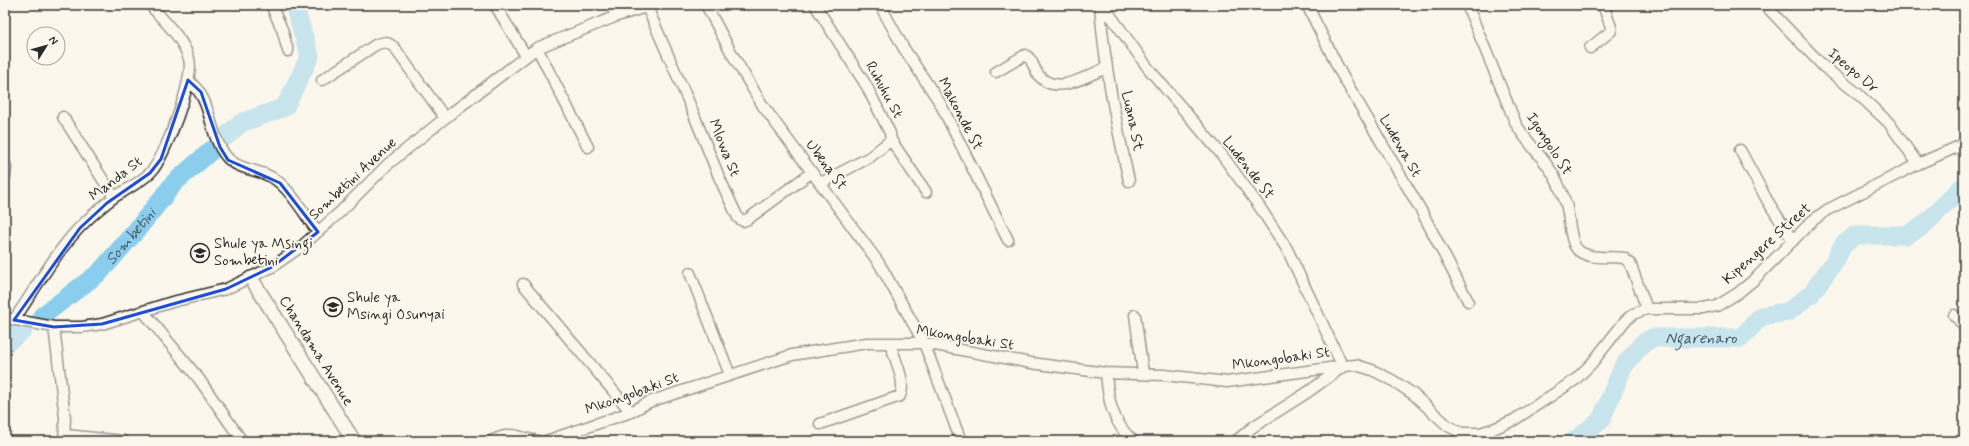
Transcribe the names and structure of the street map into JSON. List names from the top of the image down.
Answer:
{
  "streets": {
    "street": [
      "Ipeopo Dr",
      "Ruhuhu St",
      "Makonde St",
      "Luana St",
      "Igongolo St",
      "Ludewa St",
      "Mlowa St",
      "Ubena St",
      "Ludende St",
      "Manda St",
      "Sombetini Avenue",
      "Kipengere Street",
      "Mkongobaki St",
      "Chandama Avenue"
    ]
  },
  "crossings": [
    ["Ipeopo Dr", "Kipengere Street"],
    ["Ruhuhu St", "Ubena St"],
    ["Luana St", "Ludende St"],
    ["Igongolo St", "Kipengere Street"],
    ["Mlowa St", "Ubena St"],
    ["Mlowa St", "Sombetini Avenue"],
    ["Ubena St", "Mkongobaki St"],
    ["Ludende St", "Kipengere Street"],
    ["Ludende St", "Mkongobaki St"],
    ["Manda St", "Sombetini Avenue"],
    ["Sombetini Avenue", "Chandama Avenue"],
    ["Kipengere Street", "Mkongobaki St"]
  ],
  "water": ["Sombetini", "Ngarenaro"],
  "places": {
    "school or university": ["Shule ya Msingi Sombetini", "Shule ya Msingi Osunyai"]
  },
  "north": "top right"
}
